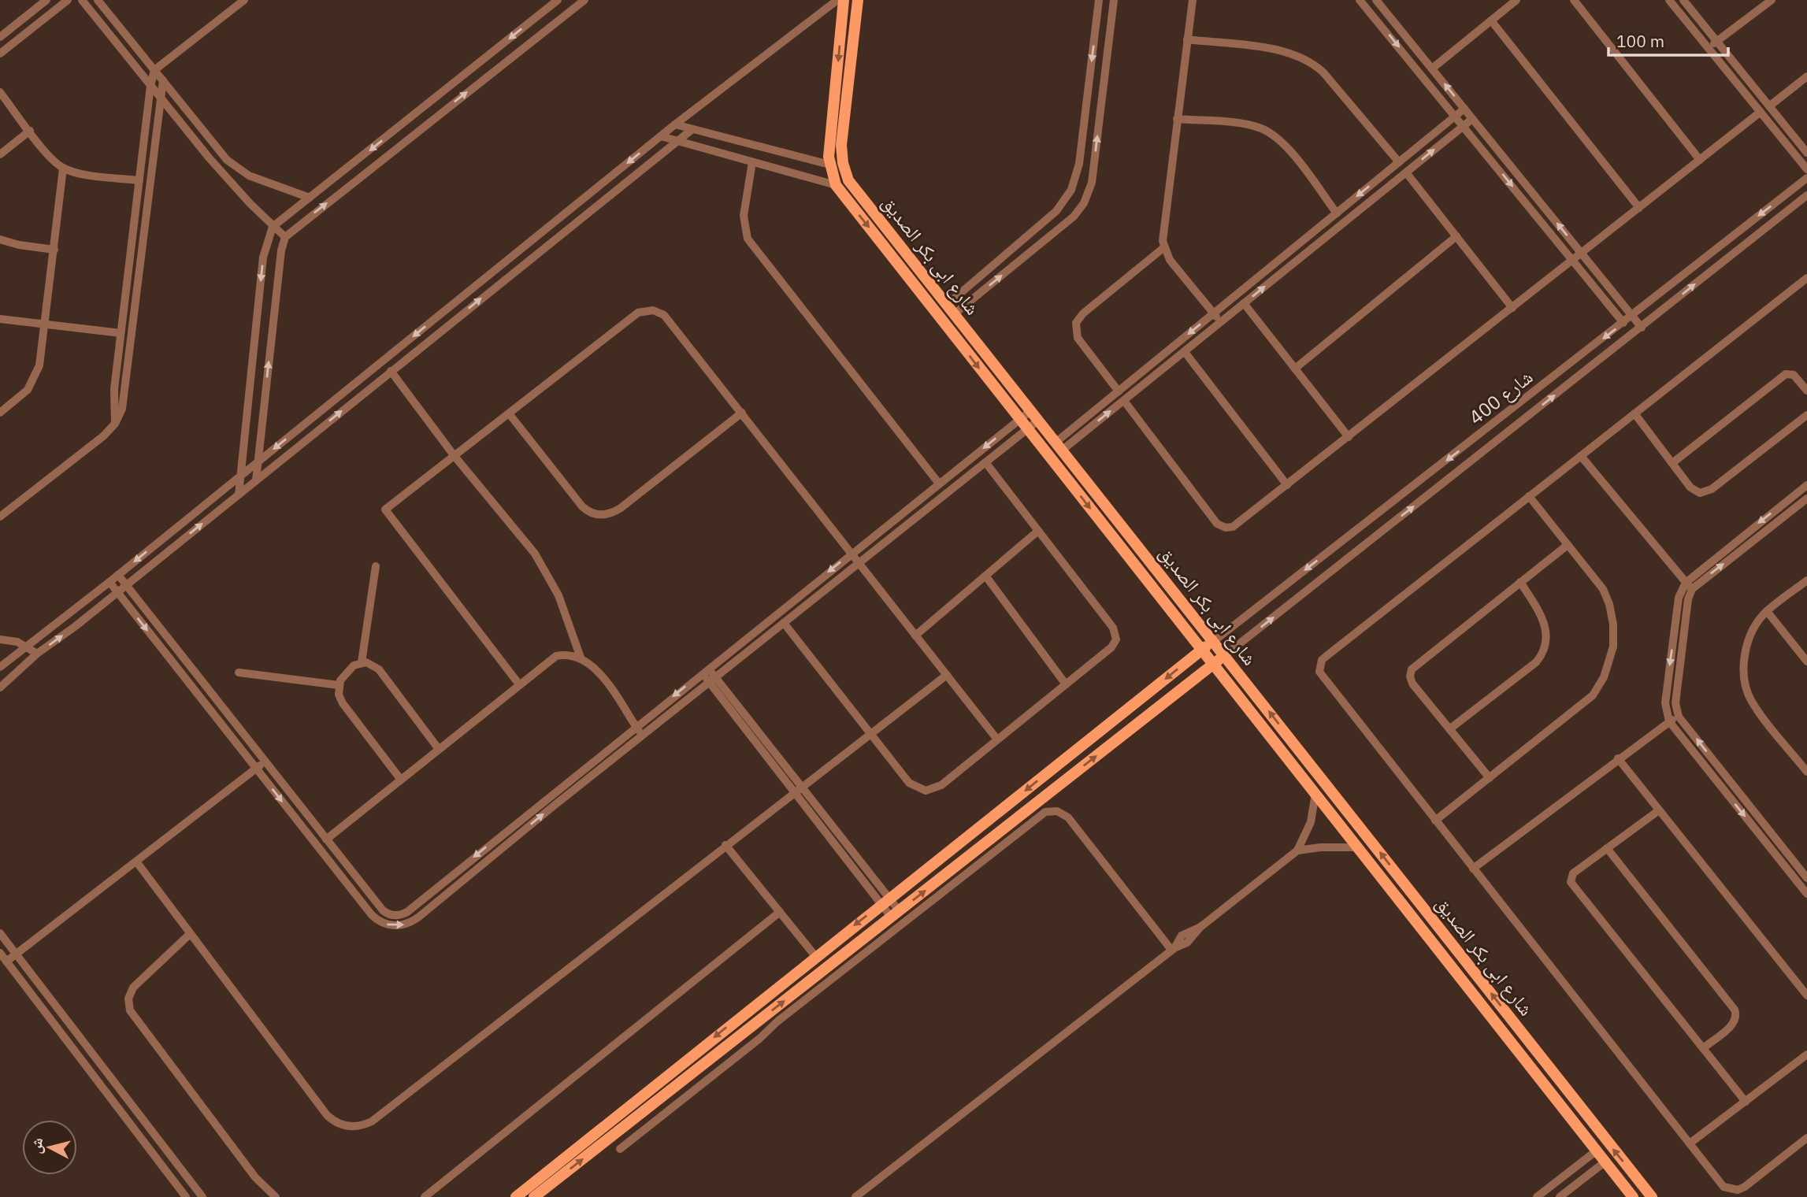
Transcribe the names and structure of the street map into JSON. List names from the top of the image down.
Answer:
{
  "streets": {
    "main road": ["شارع ابى بكر الصديق"],
    "street": ["شارع 400"]
  },
  "crossings": [
    ["شارع ابى بكر الصديق", "شارع 400"]
  ],
  "scale_bar": "100 m",
  "north": "left"
}
